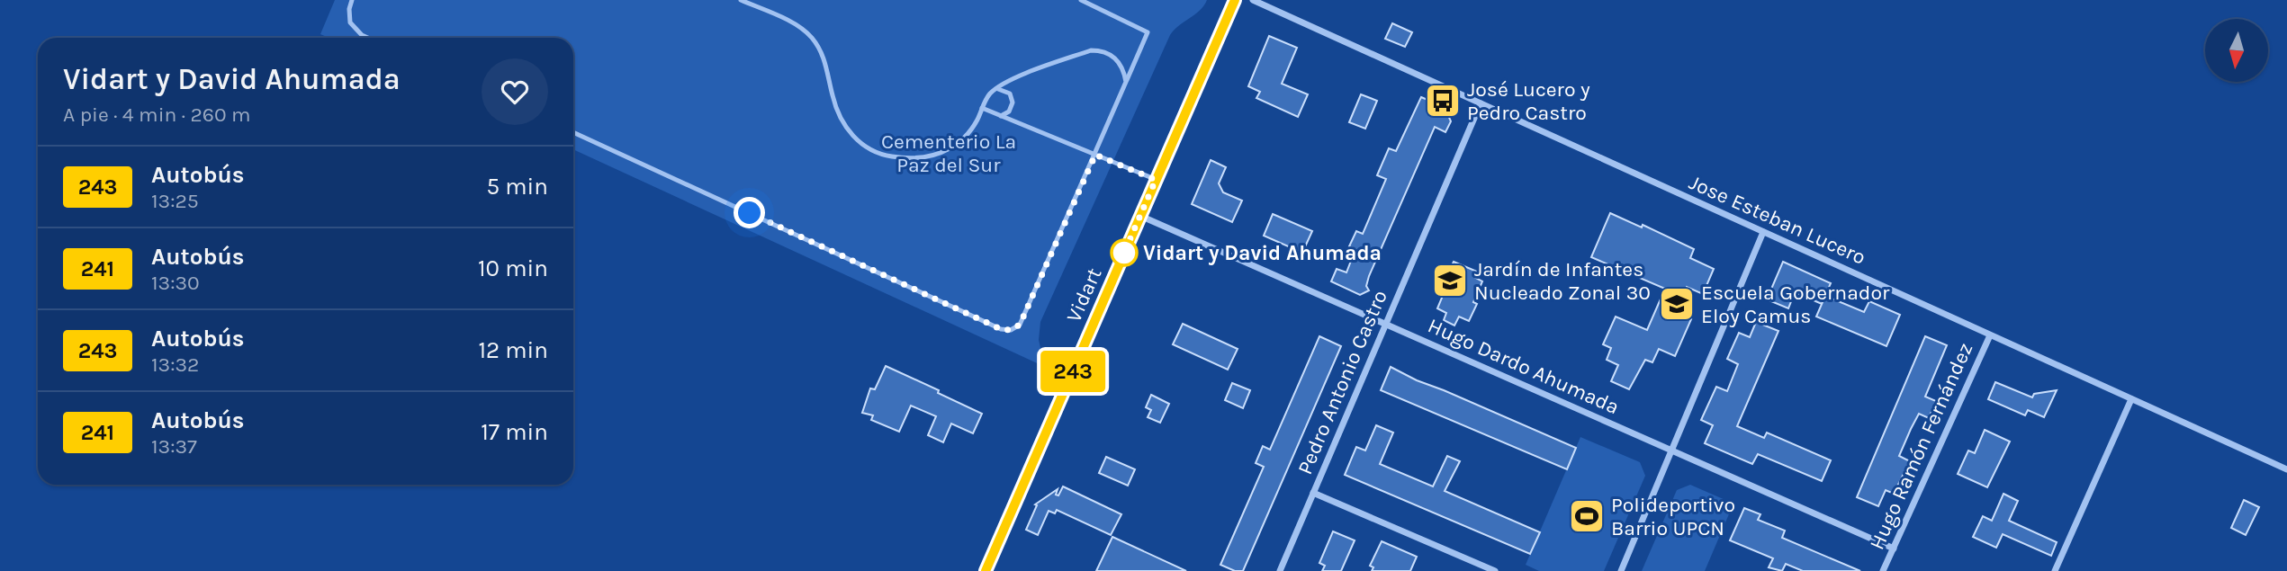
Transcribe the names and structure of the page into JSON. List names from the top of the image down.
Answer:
{
  "streets": {
    "street": [
      "Jose Esteban Lucero",
      "Vidart",
      "Hugo Dardo Ahumada",
      "Pedro Antonio Castro",
      "Hugo Ramón Fernández"
    ]
  },
  "crossings": [
    ["Jose Esteban Lucero", "Pedro Antonio Castro"],
    ["Jose Esteban Lucero", "Hugo Ramón Fernández"],
    ["Vidart", "Hugo Dardo Ahumada"],
    ["Hugo Dardo Ahumada", "Pedro Antonio Castro"],
    ["Hugo Dardo Ahumada", "Hugo Ramón Fernández"]
  ],
  "parks": ["Cementerio La Paz del Sur"],
  "places": {
    "bus stop": ["José Lucero y Pedro Castro"],
    "other": ["Vidart y David Ahumada"],
    "school or university": ["Jardín de Infantes Nucleado Zonal 30", "Escuela Gobernador Eloy Camus"],
    "sports": ["Polideportivo Barrio UPCN"]
  },
  "lines": ["bus line 243"],
  "north": "bottom",
  "page": {
    "on_map": "243",
    "heading": ["Vidart y David Ahumada", "A pie · 4 min · 260 m"],
    "list": [
      {
        "mark": "243",
        "name": "Autobús",
        "note": "13:25",
        "value": "5 min"
      },
      {
        "mark": "241",
        "name": "Autobús",
        "note": "13:30",
        "value": "10 min"
      },
      {
        "mark": "243",
        "name": "Autobús",
        "note": "13:32",
        "value": "12 min"
      },
      {
        "mark": "241",
        "name": "Autobús",
        "note": "13:37",
        "value": "17 min"
      }
    ]
  }
}
